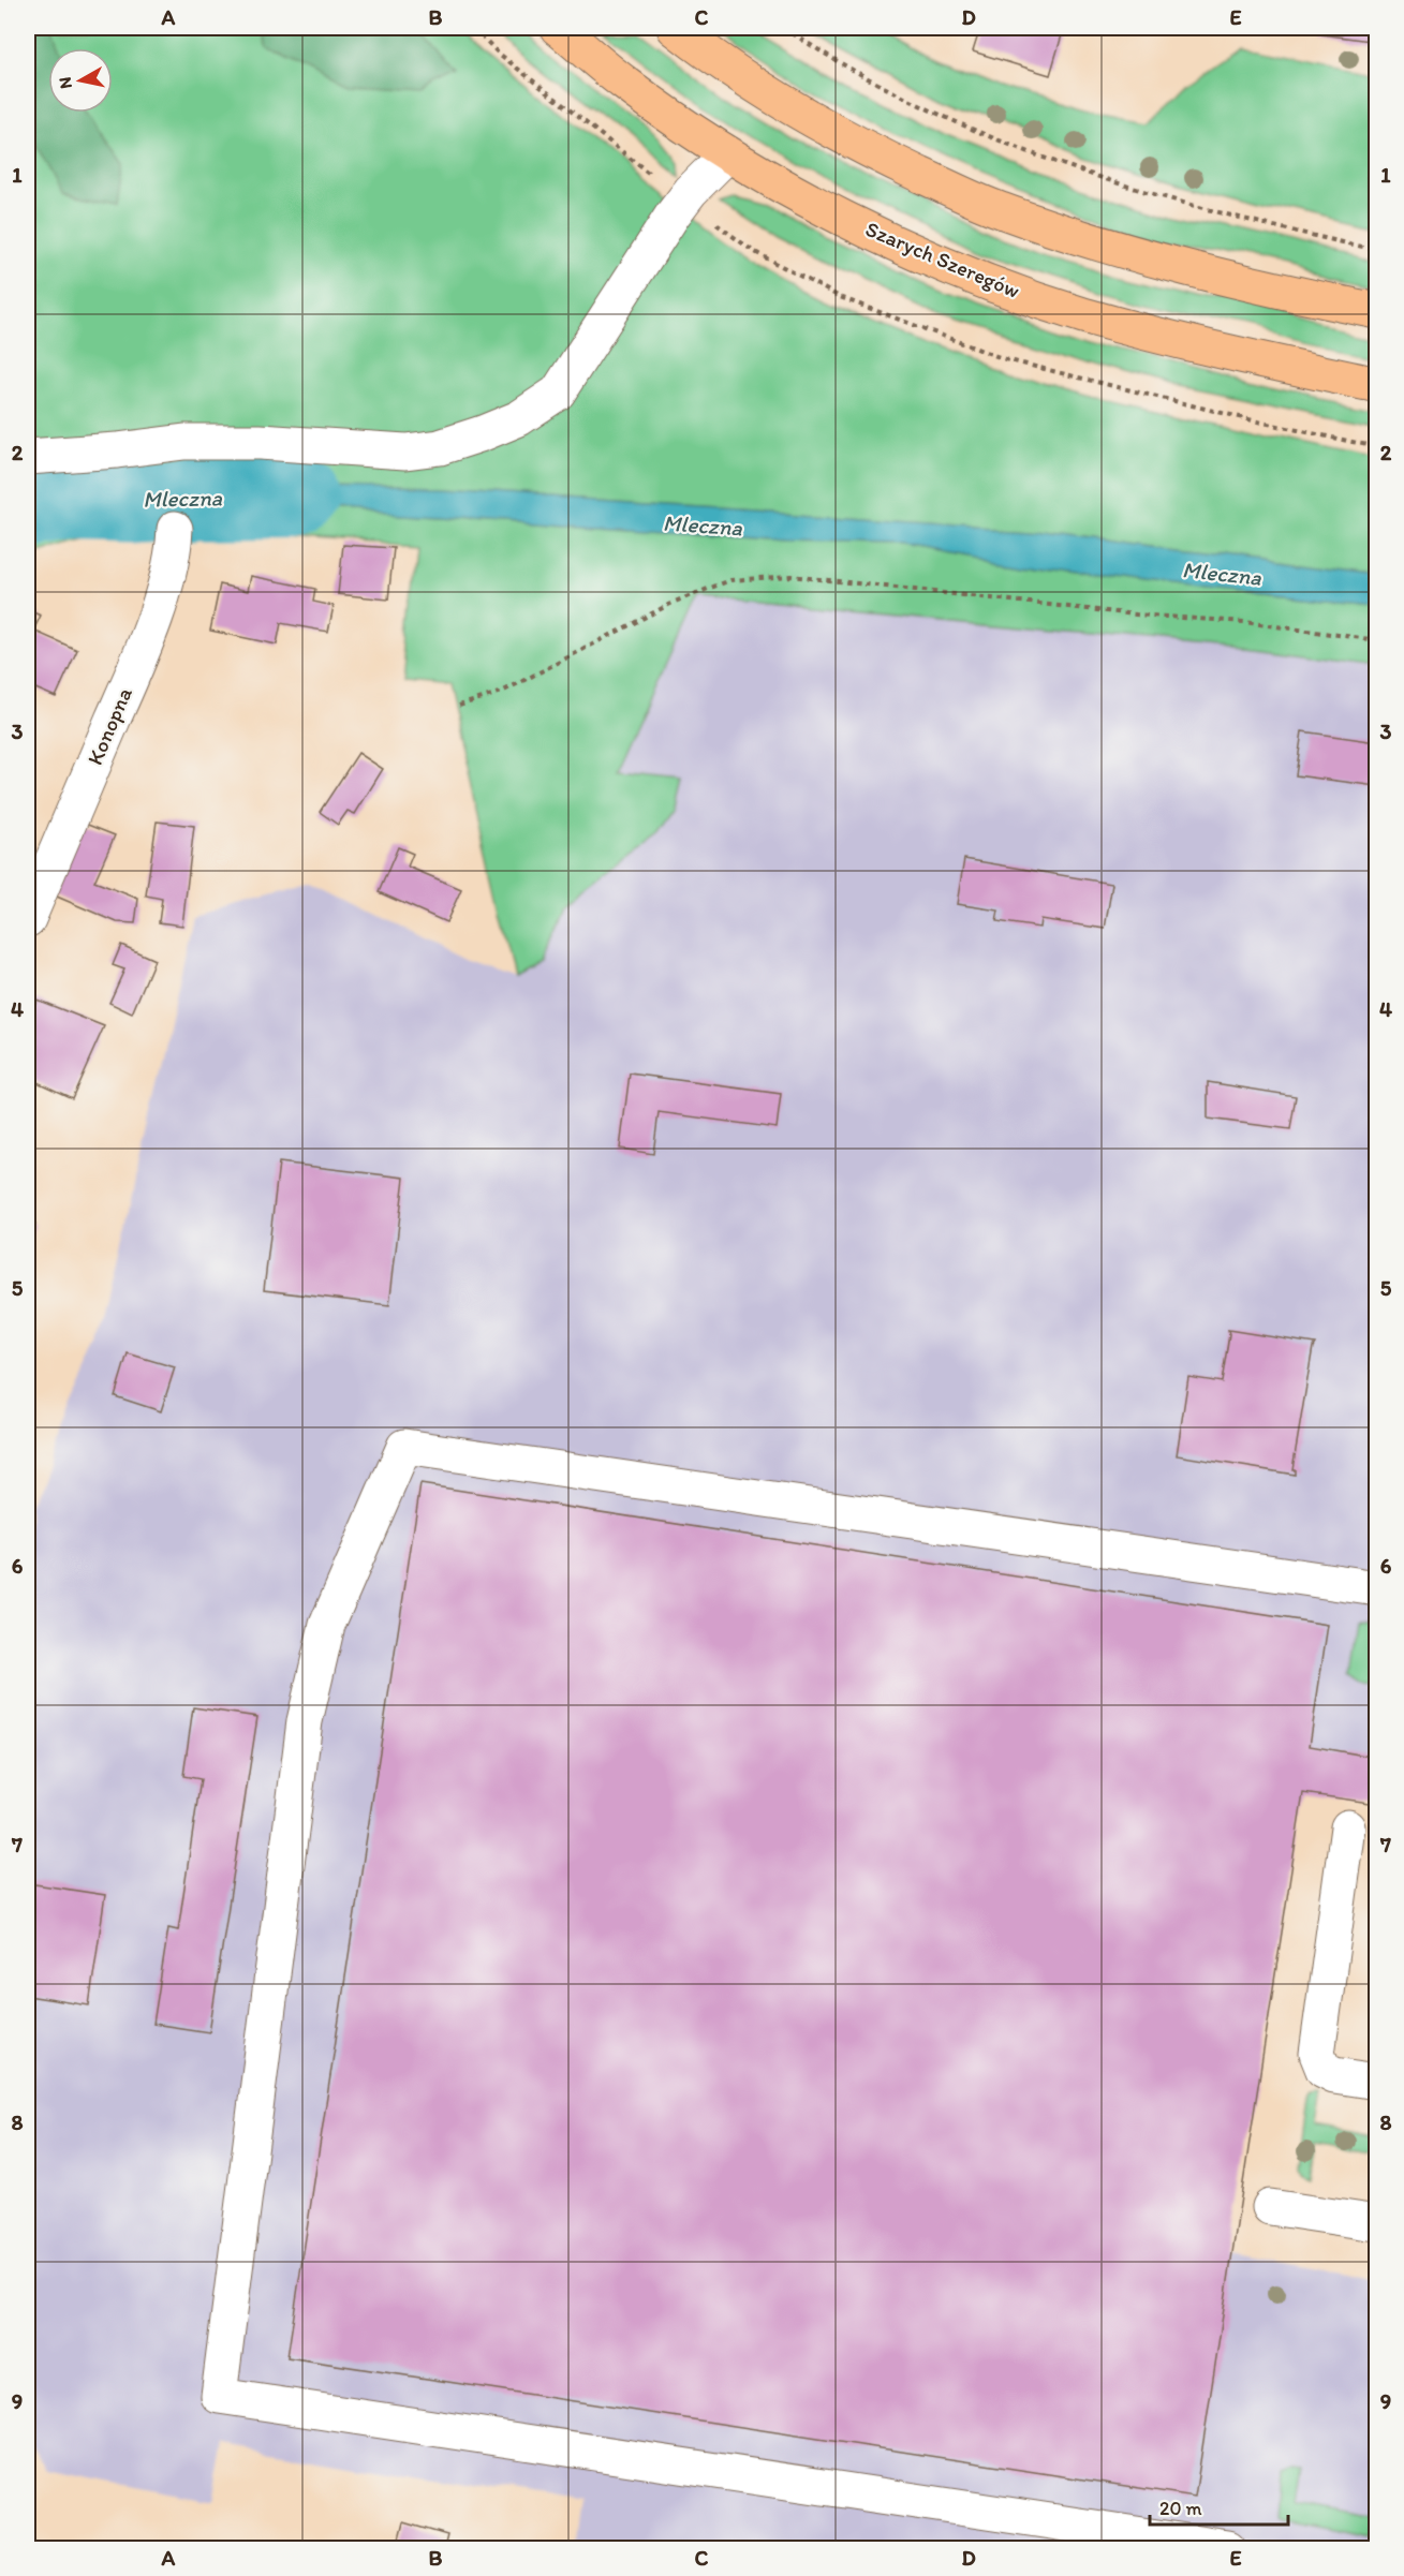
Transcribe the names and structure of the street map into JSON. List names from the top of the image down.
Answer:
{
  "streets": {
    "main road": ["Szarych Szeregów"],
    "street": ["Konopna"]
  },
  "water": ["Mleczna"],
  "scale_bar": "20 m",
  "north": "left",
  "grid": {
    "columns": [
      "A",
      "B",
      "C",
      "D",
      "E"
    ],
    "rows": [
      "1",
      "2",
      "3",
      "4",
      "5",
      "6",
      "7",
      "8",
      "9"
    ]
  }
}
